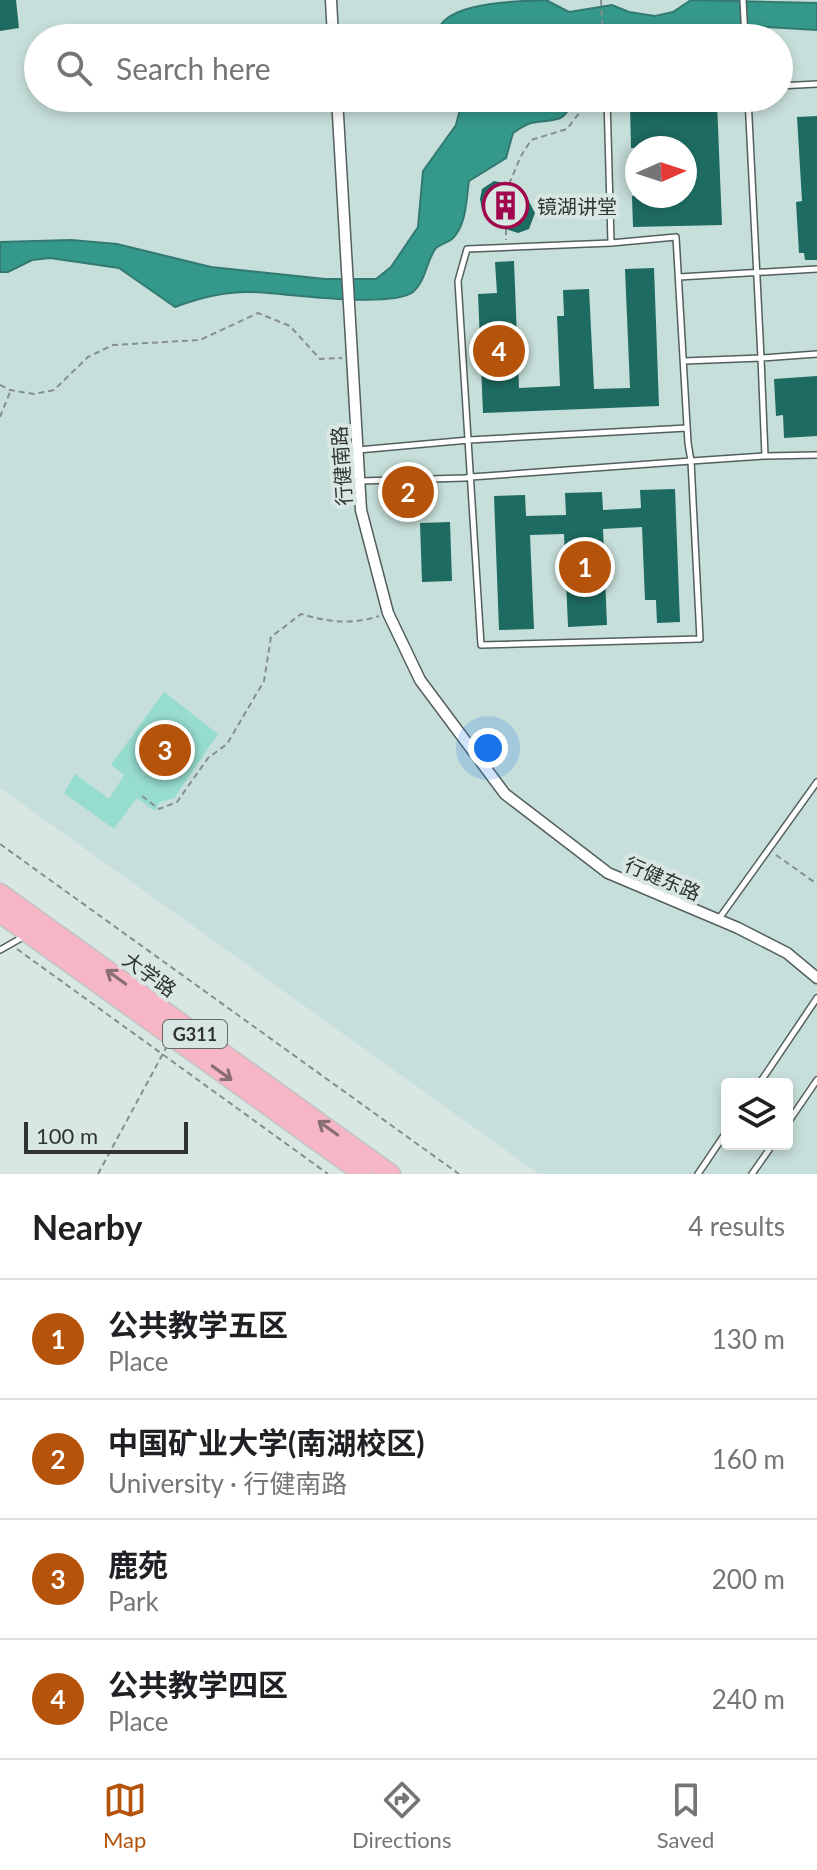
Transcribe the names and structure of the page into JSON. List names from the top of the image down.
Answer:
{
  "streets": {
    "highway": ["大学路", "G311"],
    "street": ["行健南路", "行健东路"]
  },
  "crossings": [
    ["行健南路", "行健东路"]
  ],
  "places": {
    "building": ["镜湖讲堂"]
  },
  "scale_bar": "100 m",
  "north": "right",
  "page": {
    "search": "Search here",
    "pins": [
      "4",
      "2",
      "1",
      "3"
    ],
    "scale": "100 m",
    "heading": ["Nearby", "4 results"],
    "list": [
      {
        "mark": "1",
        "name": "公共教学五区",
        "note": "Place",
        "value": "130 m"
      },
      {
        "mark": "2",
        "name": "中国矿业大学(南湖校区)",
        "note": "University · 行健南路",
        "value": "160 m"
      },
      {
        "mark": "3",
        "name": "鹿苑",
        "note": "Park",
        "value": "200 m"
      },
      {
        "mark": "4",
        "name": "公共教学四区",
        "note": "Place",
        "value": "240 m"
      }
    ],
    "nav": ["Map", "Directions", "Saved"]
  }
}
